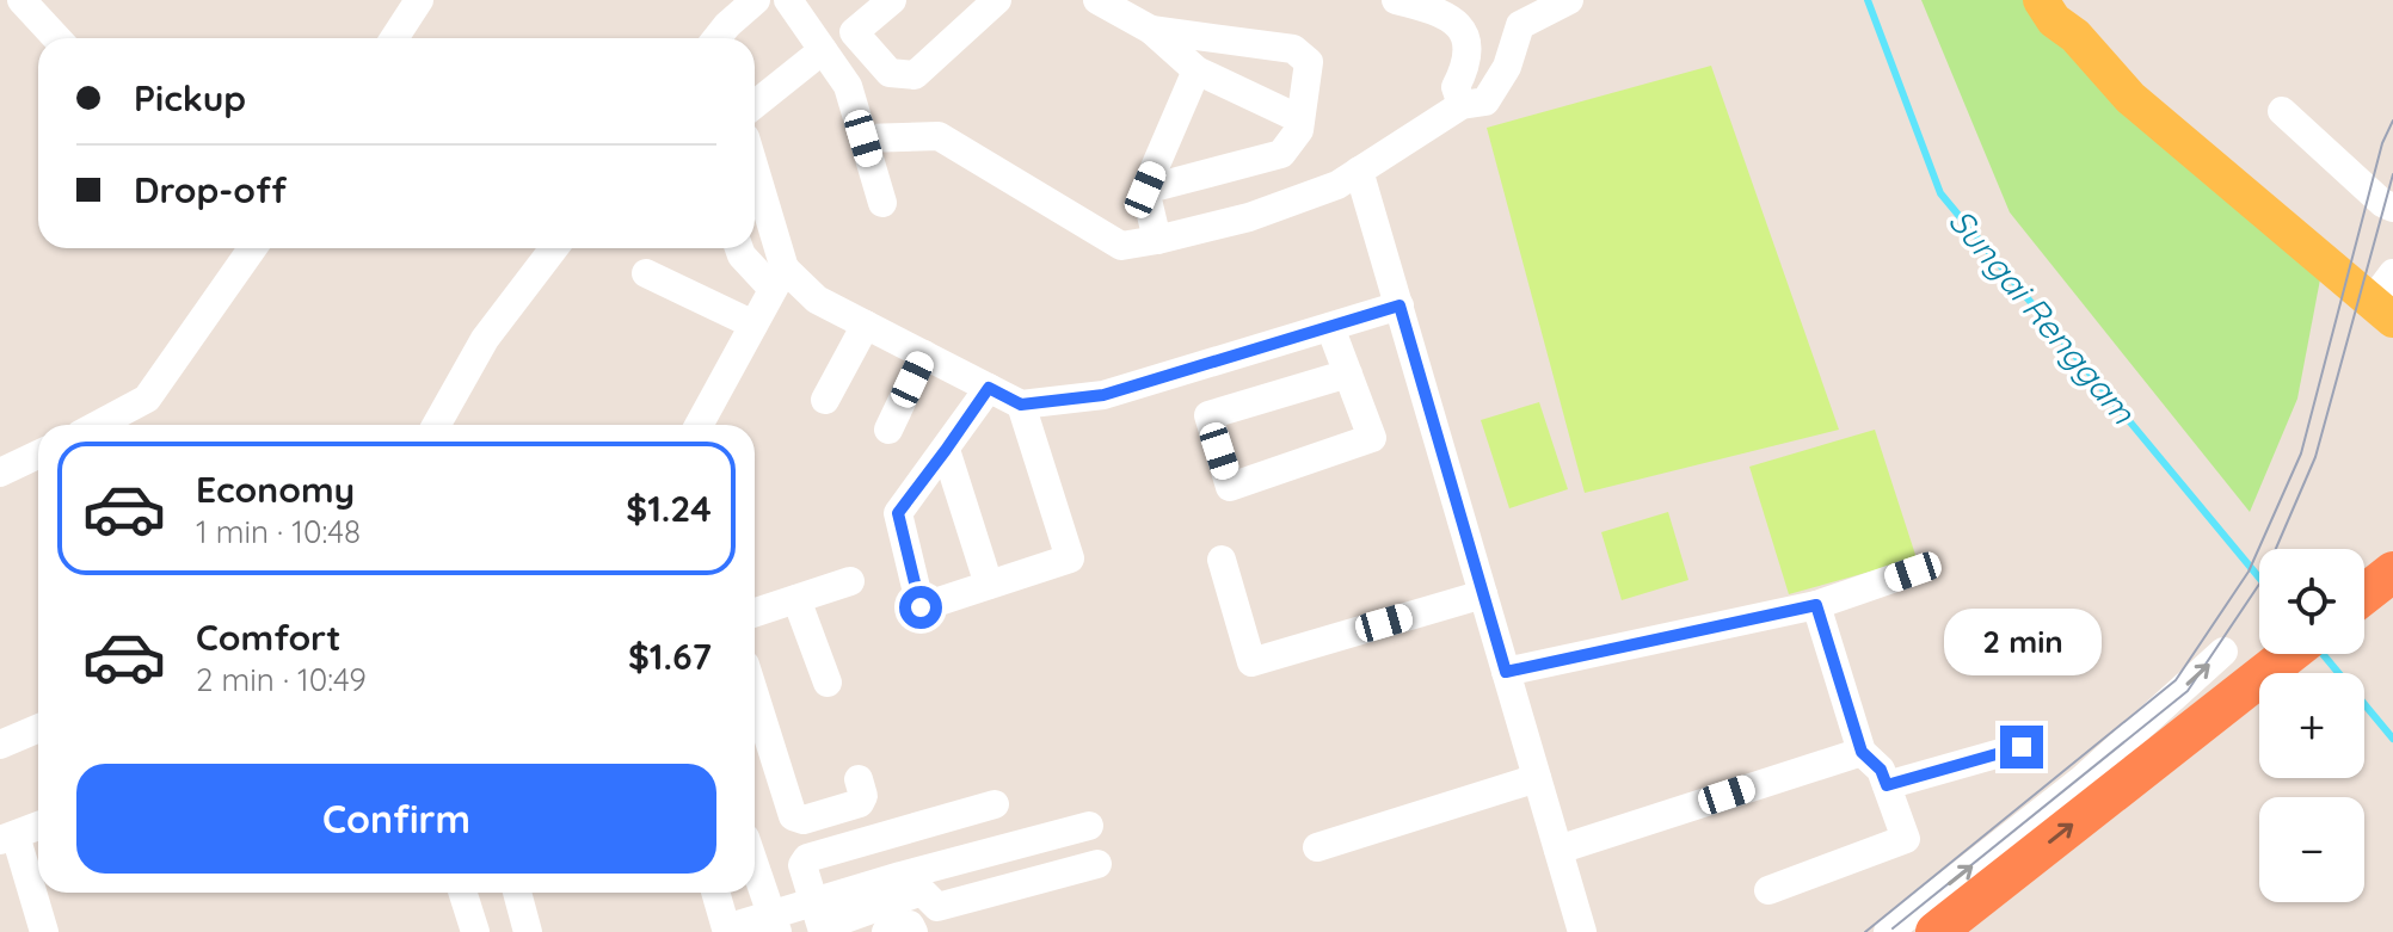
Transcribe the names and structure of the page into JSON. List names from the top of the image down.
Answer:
{
  "water": ["Sungai Renggam"],
  "page": {
    "banner": ["Pickup", "Drop-off"],
    "list": [
      {
        "name": "Economy",
        "note": "1 min · 10:48",
        "value": "$1.24"
      },
      {
        "name": "Comfort",
        "note": "2 min · 10:49",
        "value": "$1.67"
      }
    ],
    "map_buttons": ["+", "−"],
    "bubble": "2 min",
    "buttons": "Confirm"
  }
}
